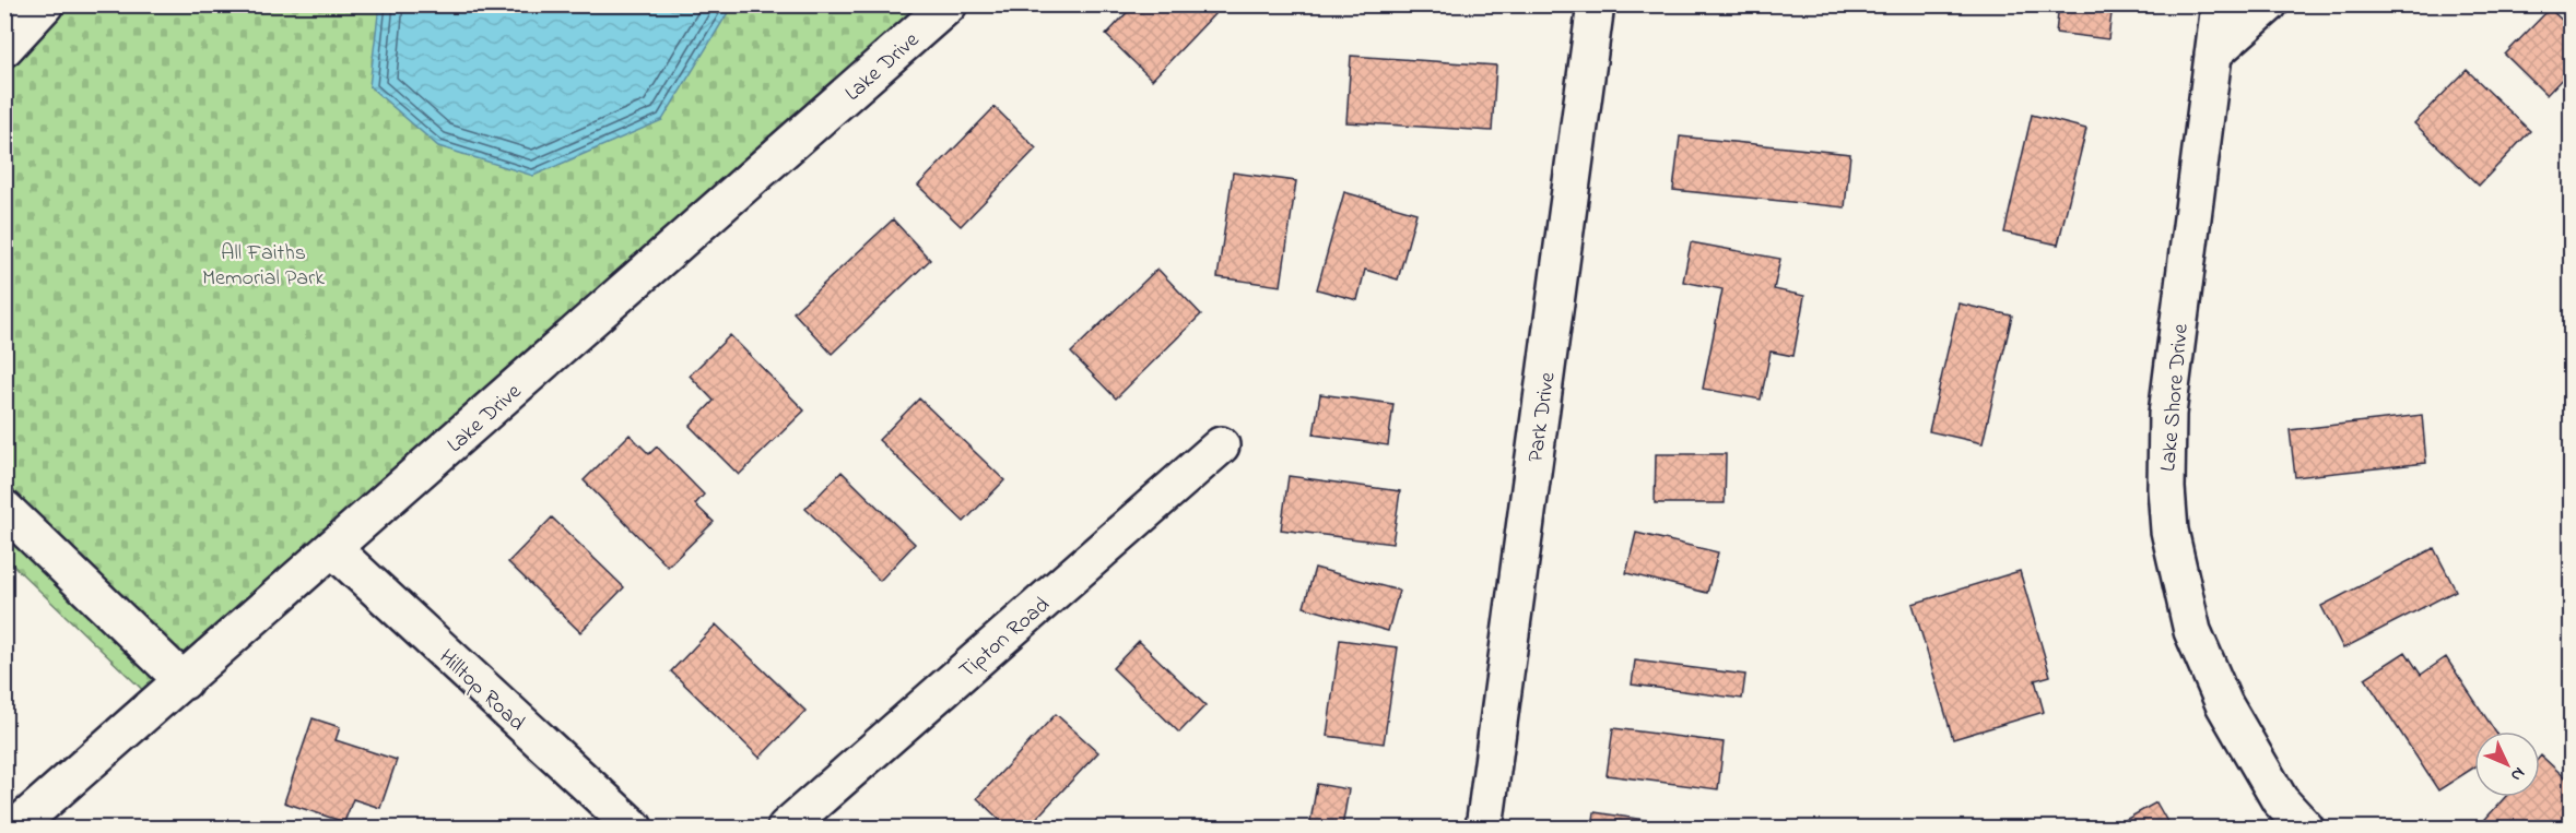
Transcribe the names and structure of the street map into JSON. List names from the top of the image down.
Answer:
{
  "streets": {
    "street": [
      "Lake Drive",
      "Lake Shore Drive",
      "Park Drive",
      "Tipton Road",
      "Hilltop Road"
    ]
  },
  "crossings": [
    ["Lake Drive", "Hilltop Road"]
  ],
  "parks": ["All Faiths Memorial Park"],
  "north": "bottom right"
}
